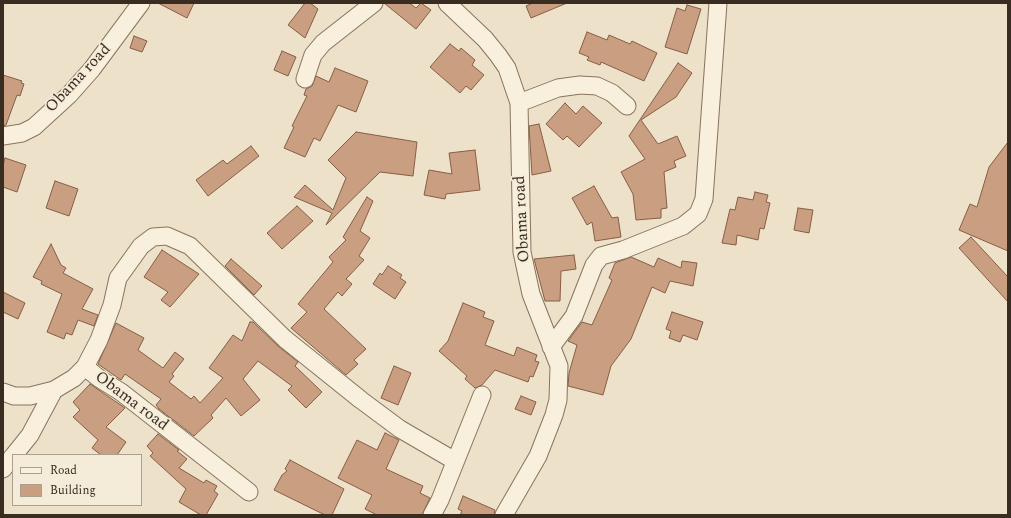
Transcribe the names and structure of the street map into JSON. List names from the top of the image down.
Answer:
{
  "streets": {
    "street": ["Obama road"]
  },
  "legend": ["Road", "Building"]
}
